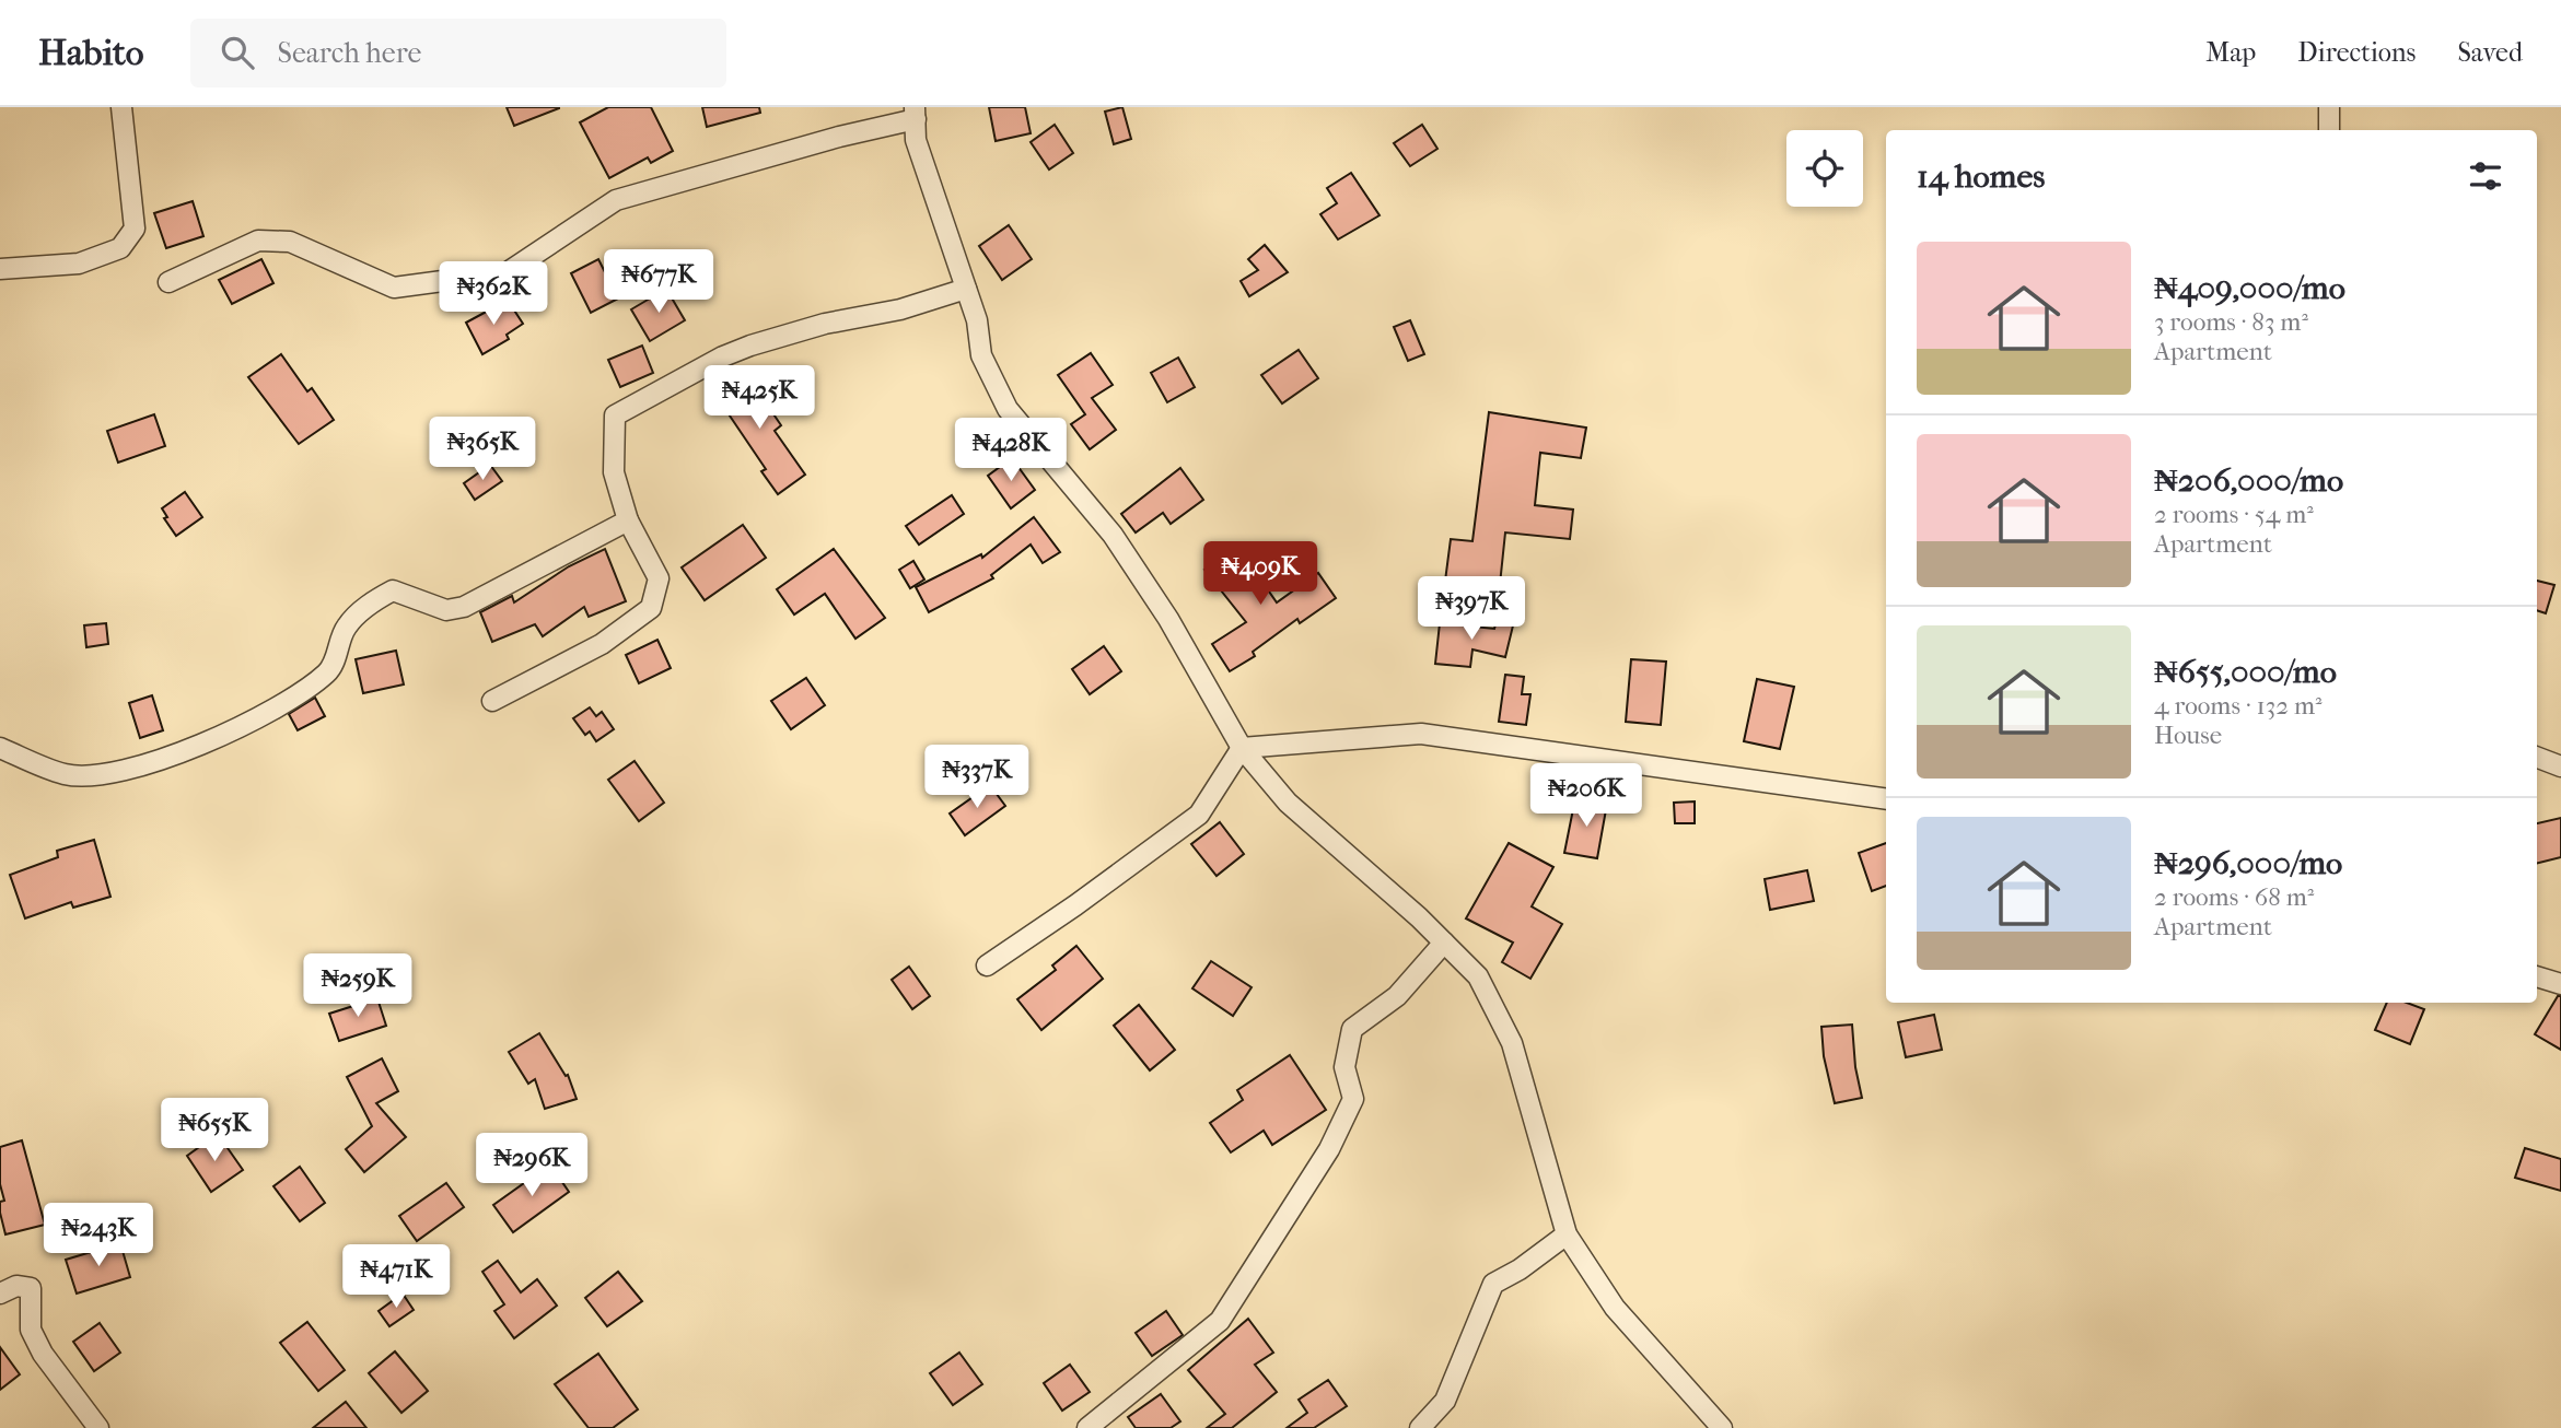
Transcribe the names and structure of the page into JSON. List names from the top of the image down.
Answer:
{
  "page": {
    "header": "Habito",
    "search": "Search here",
    "nav": ["Map", "Directions", "Saved"],
    "heading": "14 homes",
    "list": [
      {
        "name": "₦409,000/mo",
        "note": "3 rooms · 83 m² · Apartment"
      },
      {
        "name": "₦206,000/mo",
        "note": "2 rooms · 54 m² · Apartment"
      },
      {
        "name": "₦655,000/mo",
        "note": "4 rooms · 132 m² · House"
      },
      {
        "name": "₦296,000/mo",
        "note": "2 rooms · 68 m² · Apartment"
      }
    ],
    "price": [
      "₦677K",
      "₦362K",
      "₦425K",
      "₦365K",
      "₦428K",
      "₦409K",
      "₦397K",
      "₦337K",
      "₦206K",
      "₦259K",
      "₦655K",
      "₦296K",
      "₦243K",
      "₦471K"
    ]
  }
}
